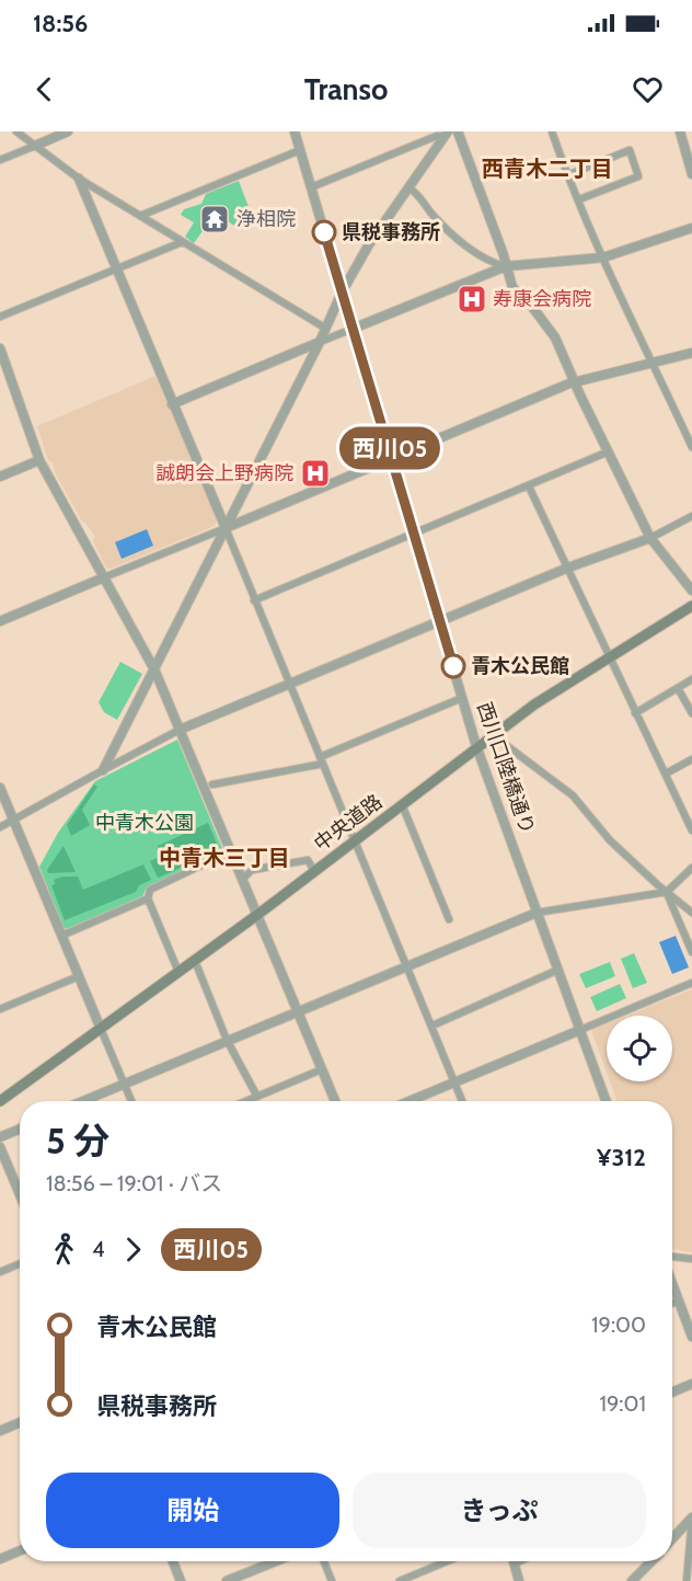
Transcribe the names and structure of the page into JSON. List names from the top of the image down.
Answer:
{
  "streets": {
    "main road": ["中央道路"],
    "street": ["西川口陸橋通り"]
  },
  "crossings": [
    ["西川口陸橋通り", "中央道路"]
  ],
  "districts": ["西青木二丁目", "中青木三丁目"],
  "parks": ["中青木公園"],
  "places": {
    "temple": ["浄相院"],
    "other": ["県税事務所", "青木公民館"],
    "hospital": ["寿康会病院", "誠朗会上野病院"]
  },
  "lines": ["bus line 西川05"],
  "page": {
    "status": "18:56",
    "header": "Transo",
    "on_map": "西川05",
    "heading": ["5 分", "18:56 – 19:01 · バス", "¥312"],
    "legs": ["4", "西川05"],
    "list": [
      {
        "name": "青木公民館",
        "value": "19:00"
      },
      {
        "name": "県税事務所",
        "value": "19:01"
      }
    ],
    "buttons": ["開始", "きっぷ"]
  }
}
